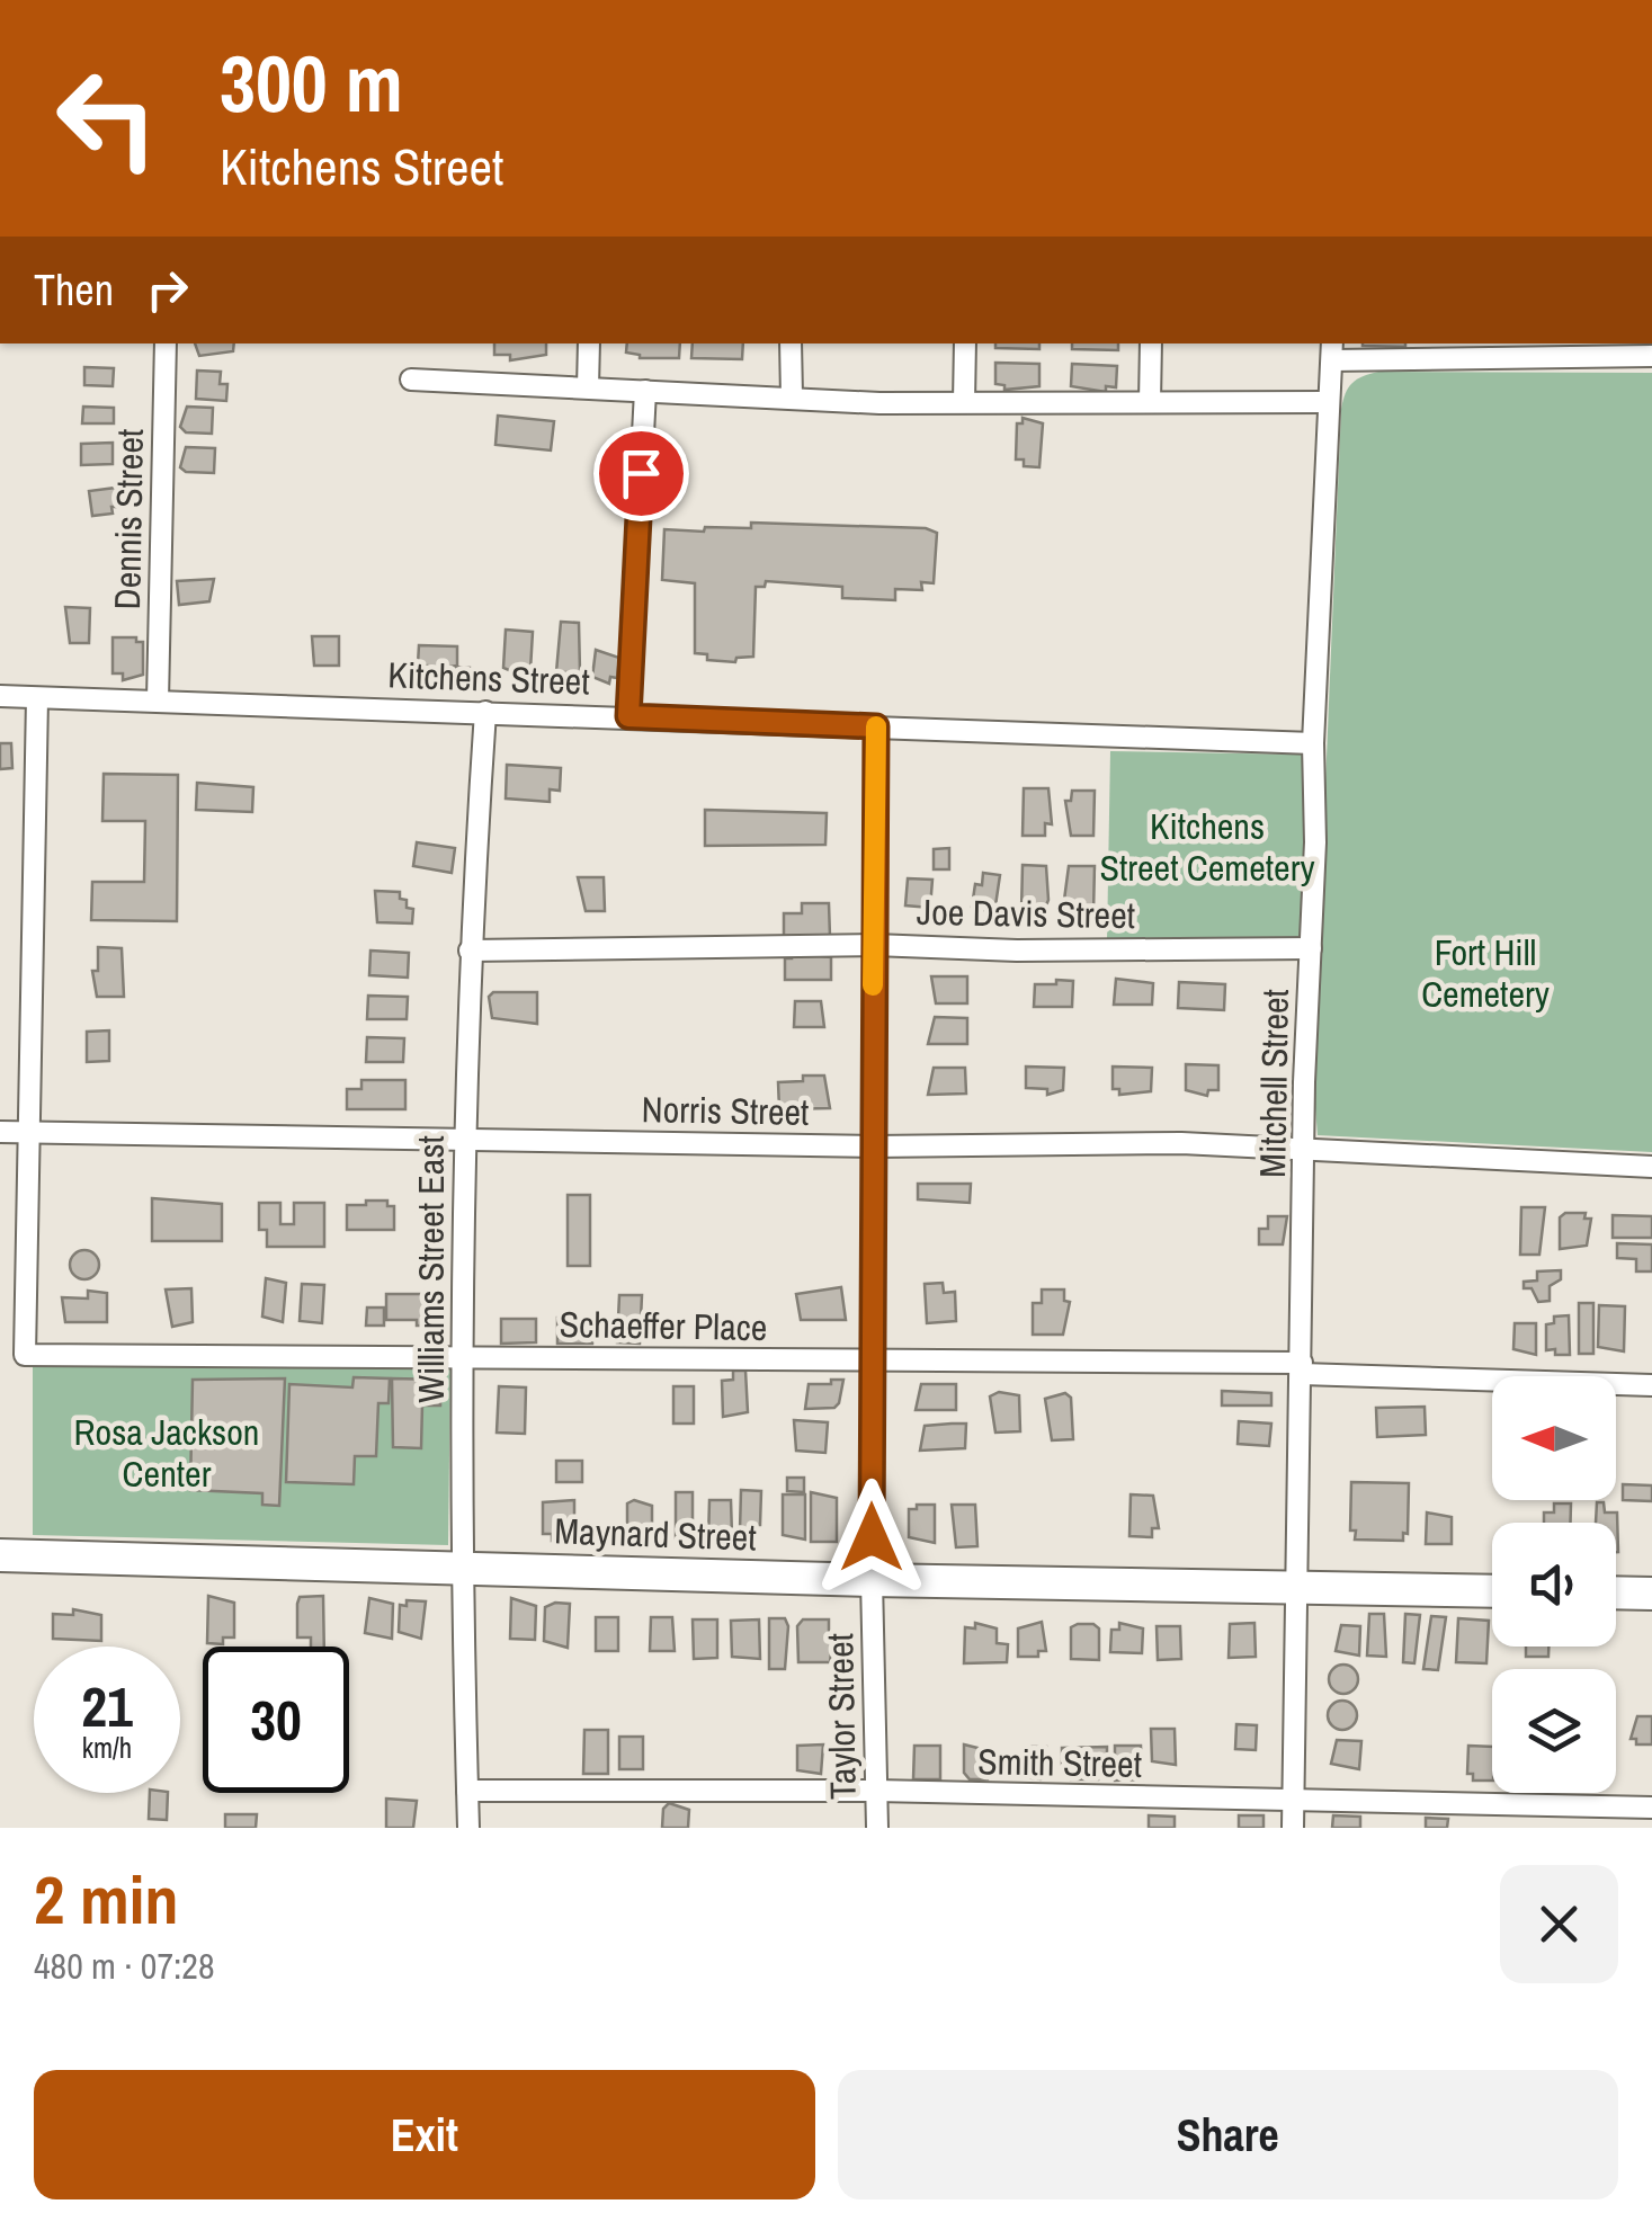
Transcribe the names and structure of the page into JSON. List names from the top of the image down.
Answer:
{
  "streets": {
    "street": [
      "Dennis Street",
      "Kitchens Street",
      "Joe Davis Street",
      "Mitchell Street",
      "Norris Street",
      "Williams Street East",
      "Schaeffer Place",
      "Maynard Street",
      "Taylor Street",
      "Smith Street"
    ]
  },
  "crossings": [
    ["Dennis Street", "Kitchens Street"],
    ["Kitchens Street", "Mitchell Street"],
    ["Kitchens Street", "Williams Street East"],
    ["Kitchens Street", "Taylor Street"],
    ["Joe Davis Street", "Mitchell Street"],
    ["Joe Davis Street", "Williams Street East"],
    ["Joe Davis Street", "Taylor Street"],
    ["Mitchell Street", "Norris Street"],
    ["Mitchell Street", "Schaeffer Place"],
    ["Mitchell Street", "Maynard Street"],
    ["Mitchell Street", "Smith Street"],
    ["Norris Street", "Williams Street East"],
    ["Norris Street", "Taylor Street"],
    ["Williams Street East", "Schaeffer Place"],
    ["Williams Street East", "Maynard Street"],
    ["Williams Street East", "Smith Street"],
    ["Schaeffer Place", "Taylor Street"],
    ["Maynard Street", "Taylor Street"],
    ["Taylor Street", "Smith Street"]
  ],
  "parks": ["Kitchens Street Cemetery", "Fort Hill Cemetery", "Rosa Jackson Center"],
  "north": "left",
  "page": {
    "turn": ["300 m", "Kitchens Street"],
    "then": "Then",
    "speed": "21 km/h",
    "limit": "30",
    "heading": ["2 min", "480 m · 07:28"],
    "buttons": ["Exit", "Share"]
  }
}
